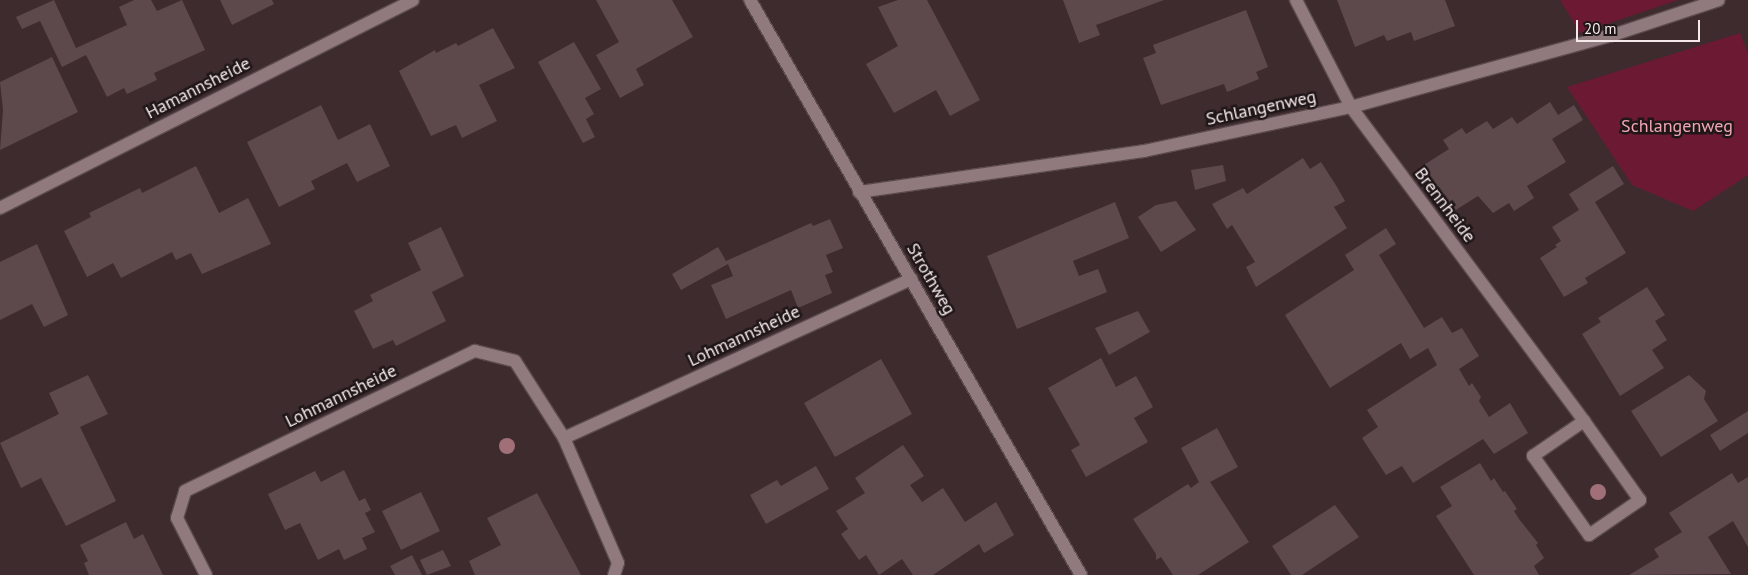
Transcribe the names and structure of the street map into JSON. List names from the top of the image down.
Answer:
{
  "streets": {
    "street": [
      "Hamannsheide",
      "Schlangenweg",
      "Brennheide",
      "Strothweg",
      "Lohmannsheide"
    ]
  },
  "crossings": [
    ["Schlangenweg", "Brennheide"],
    ["Schlangenweg", "Strothweg"],
    ["Strothweg", "Lohmannsheide"]
  ],
  "parks": ["Schlangenweg"],
  "scale_bar": "20 m"
}
